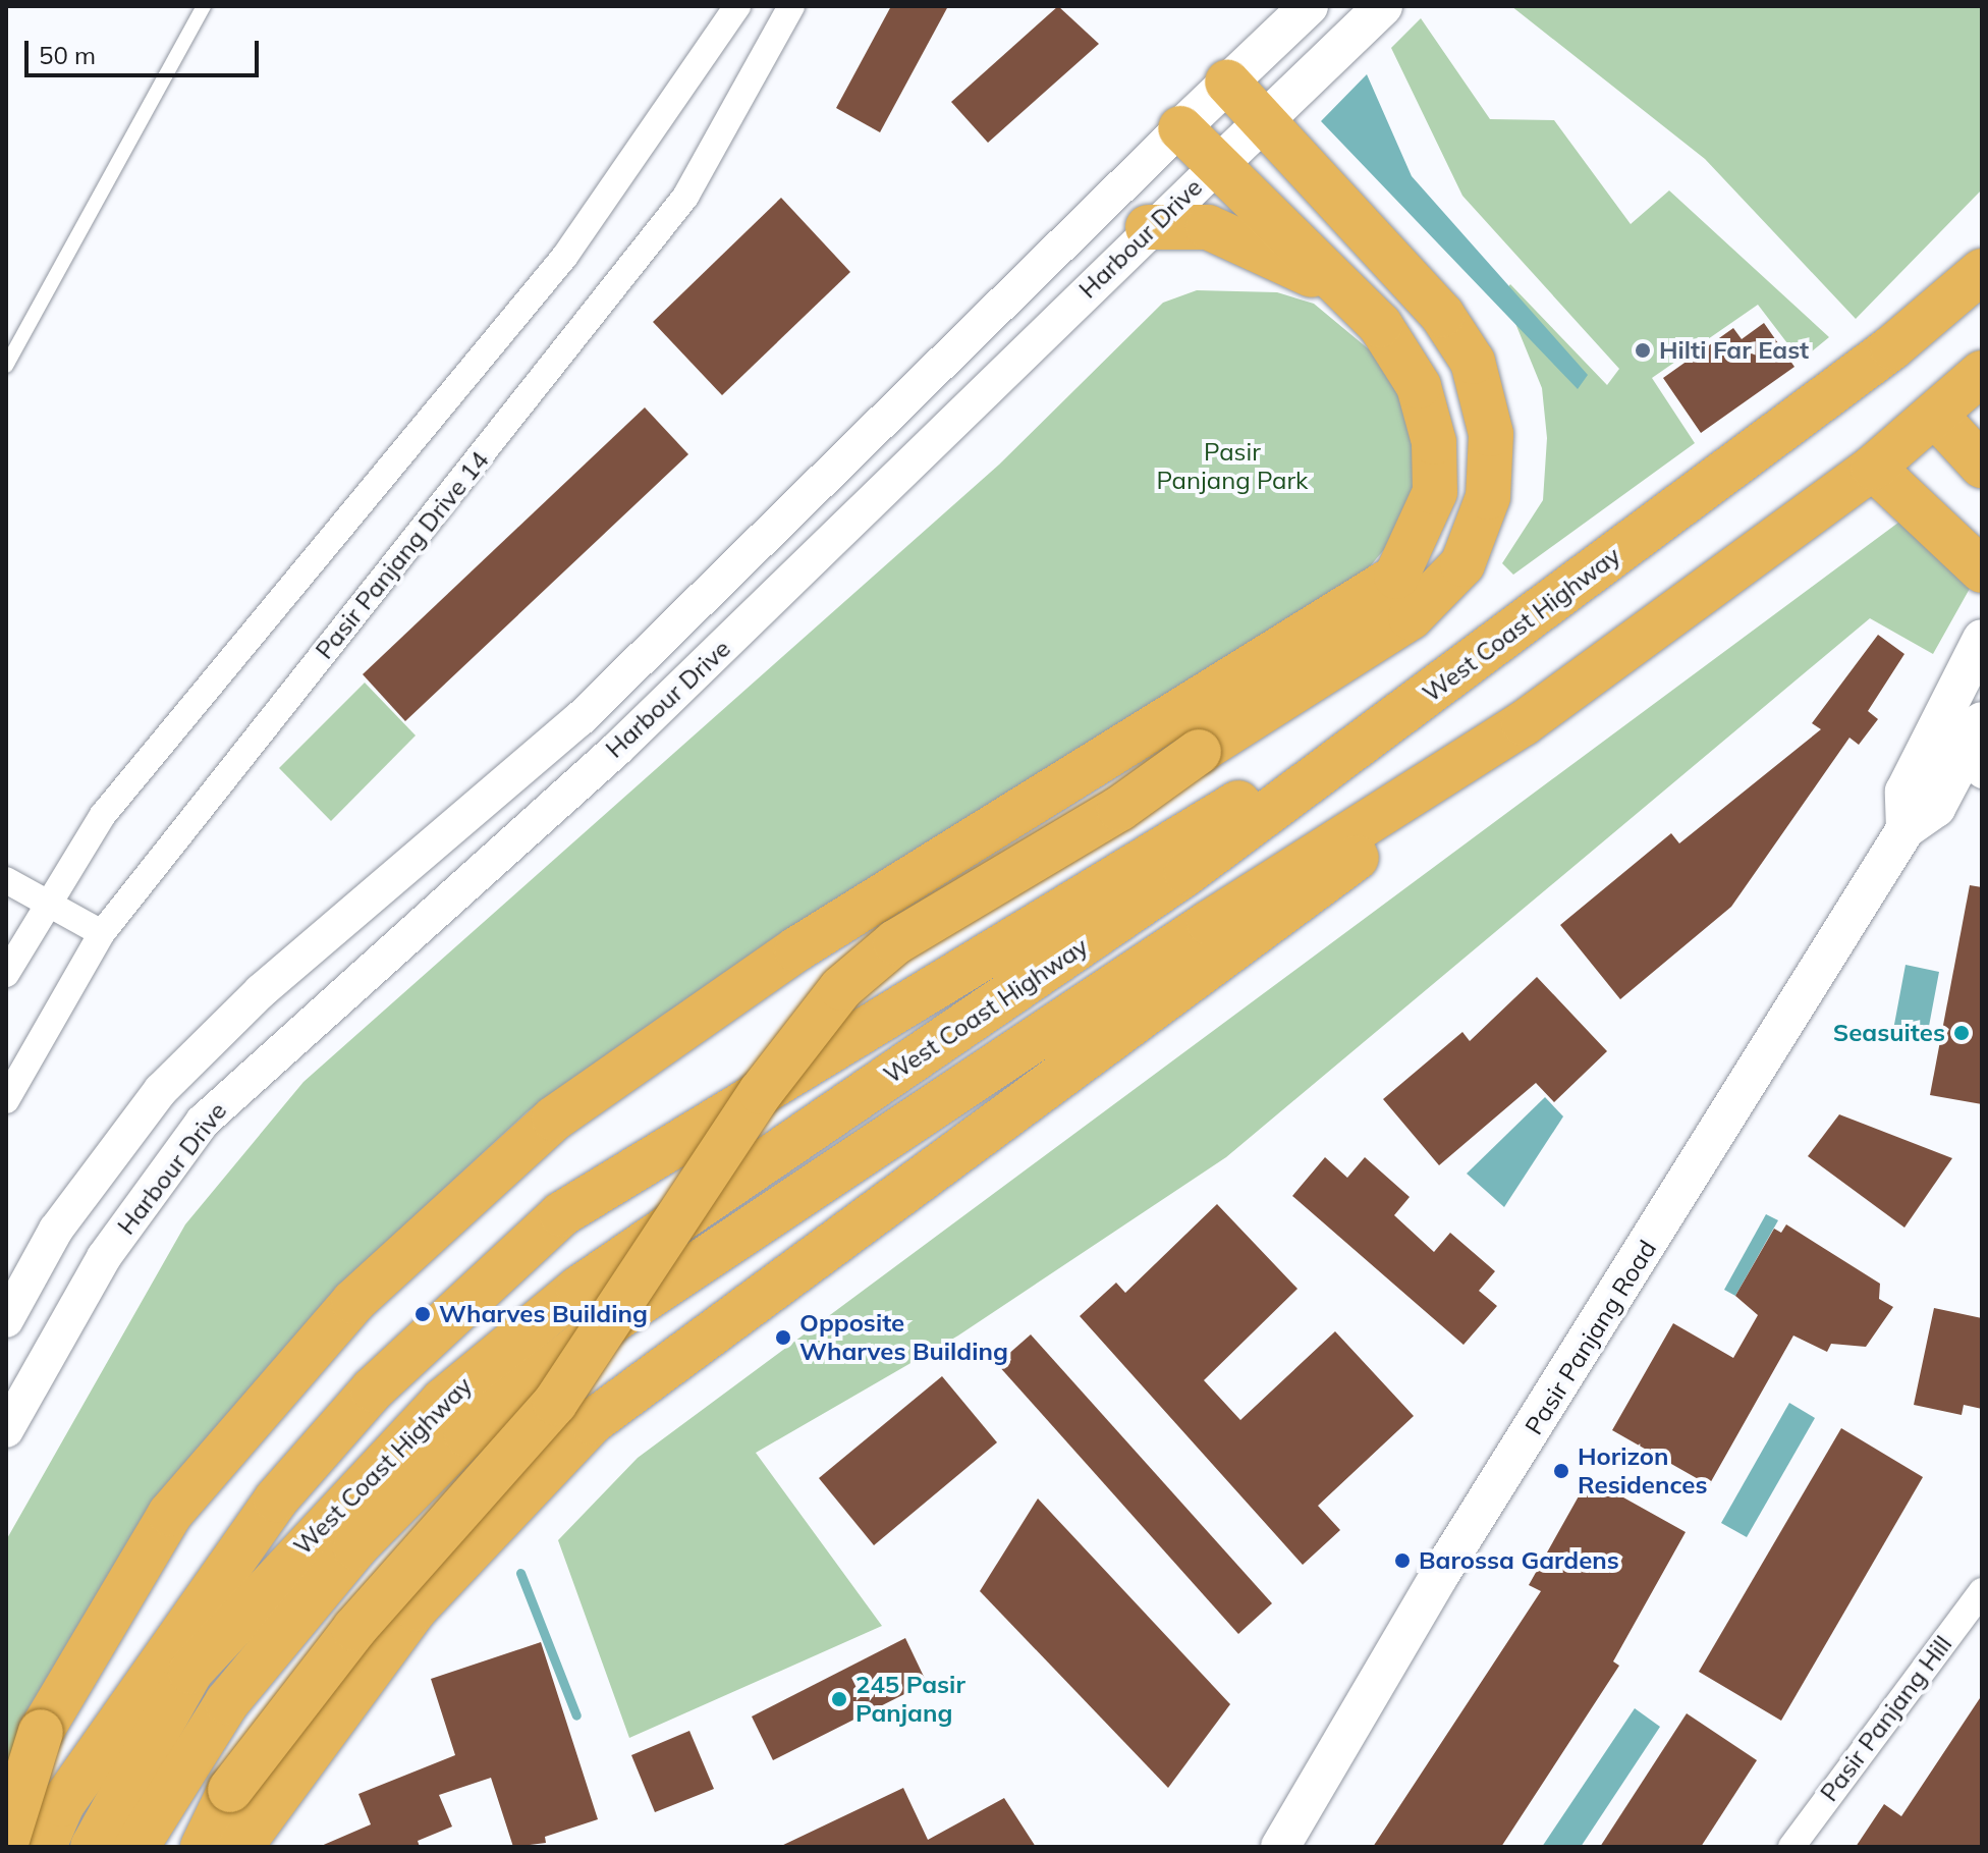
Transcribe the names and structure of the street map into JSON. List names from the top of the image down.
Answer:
{
  "streets": {
    "highway": ["West Coast Highway"],
    "main road": ["Harbour Drive", "Pasir Panjang Road"],
    "street": ["Pasir Panjang Drive 14", "Pasir Panjang Hill"]
  },
  "parks": ["Pasir Panjang Park"],
  "places": [
    "Hilti Far East",
    "Seasuites",
    "Wharves Building",
    "Opposite Wharves Building",
    "Horizon Residences",
    "Barossa Gardens",
    "245 Pasir Panjang"
  ],
  "scale_bar": "50 m"
}
